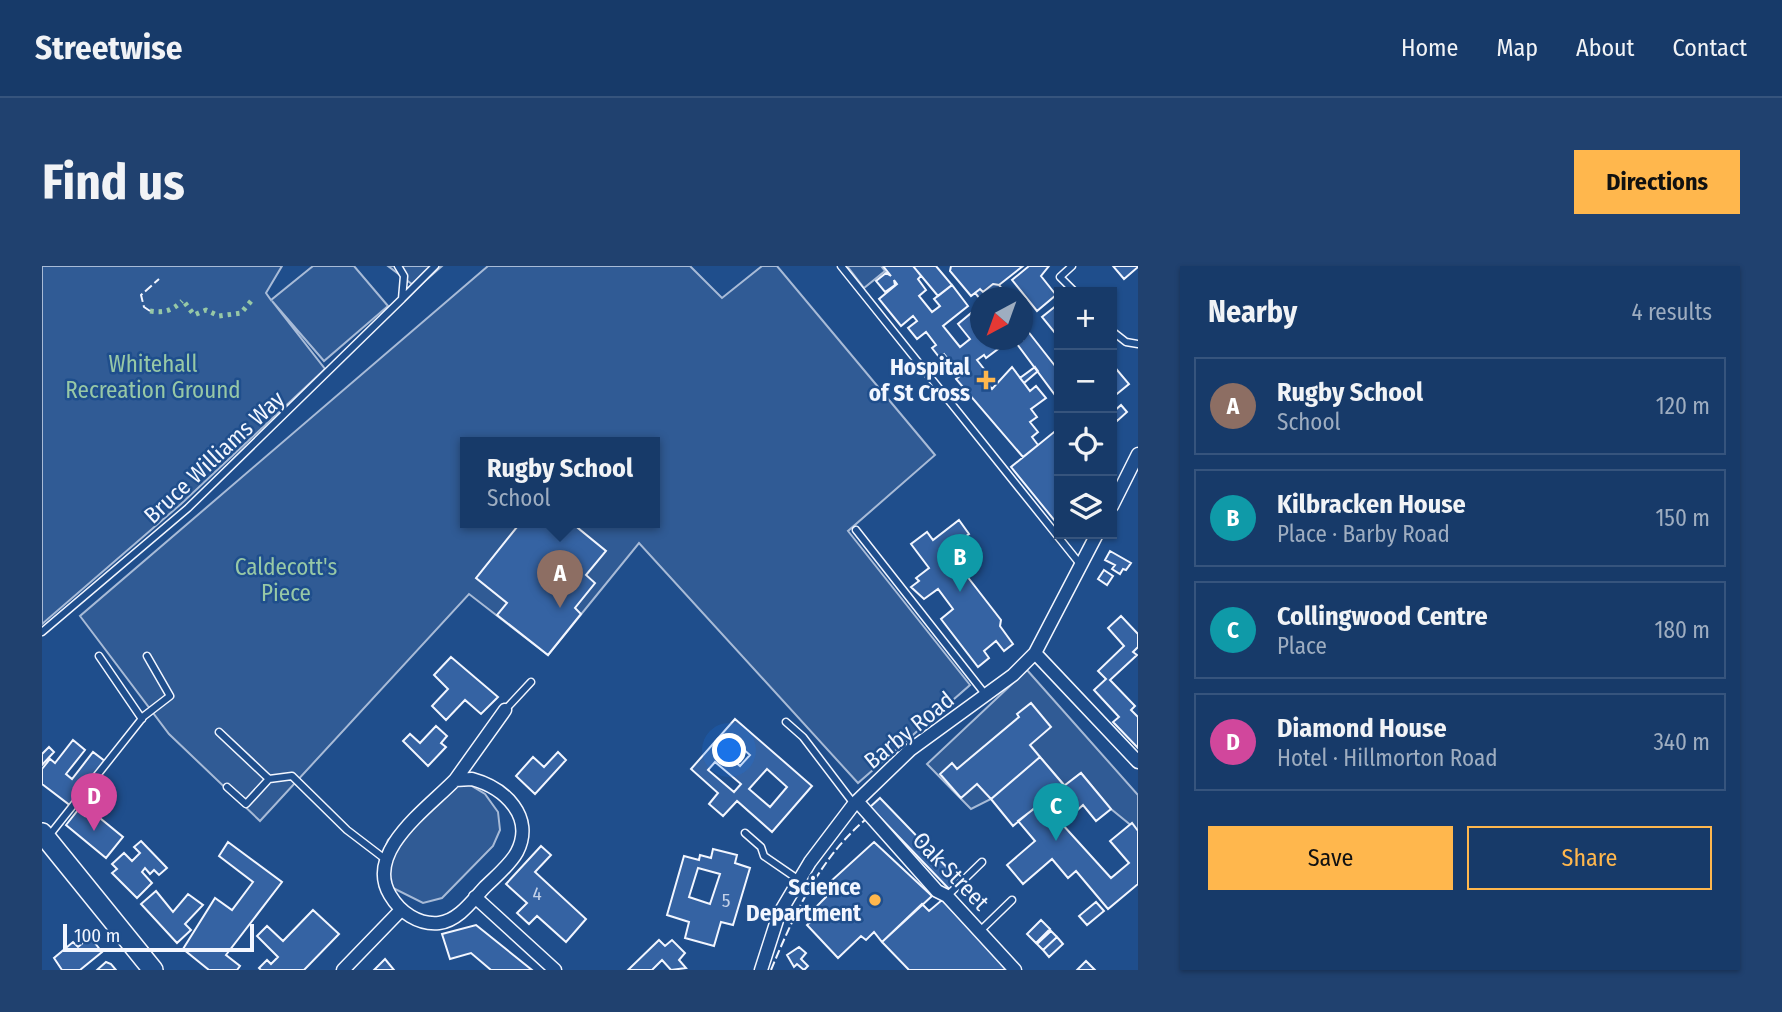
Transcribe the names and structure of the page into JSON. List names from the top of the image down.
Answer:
{
  "streets": {
    "street": ["Barby Road", "Oak Street"],
    "lane": ["Bruce Williams Way"]
  },
  "crossings": [
    ["Barby Road", "Oak Street"]
  ],
  "parks": ["Whitehall Recreation Ground", "Caldecott's Piece"],
  "places": {
    "health": ["Hospital of St Cross"],
    "other": ["Science Department"]
  },
  "house_numbers": ["4", "5"],
  "scale_bar": "100 m",
  "north": "bottom left",
  "page": {
    "header": "Streetwise",
    "nav": [
      "Home",
      "Map",
      "About",
      "Contact"
    ],
    "buttons": [
      "Directions",
      ["Save", "Share"]
    ],
    "title": "Find us",
    "heading": ["Nearby", "4 results"],
    "map_buttons": ["+", "−"],
    "list": [
      {
        "mark": "A",
        "name": "Rugby School",
        "note": "School",
        "value": "120 m"
      },
      {
        "mark": "B",
        "name": "Kilbracken House",
        "note": "Place · Barby Road",
        "value": "150 m"
      },
      {
        "mark": "C",
        "name": "Collingwood Centre",
        "note": "Place",
        "value": "180 m"
      },
      {
        "mark": "D",
        "name": "Diamond House",
        "note": "Hotel · Hillmorton Road",
        "value": "340 m"
      }
    ],
    "popup": ["Rugby School", "School"],
    "pins": [
      "B",
      "A",
      "D",
      "C"
    ],
    "scale": "100 m"
  }
}
